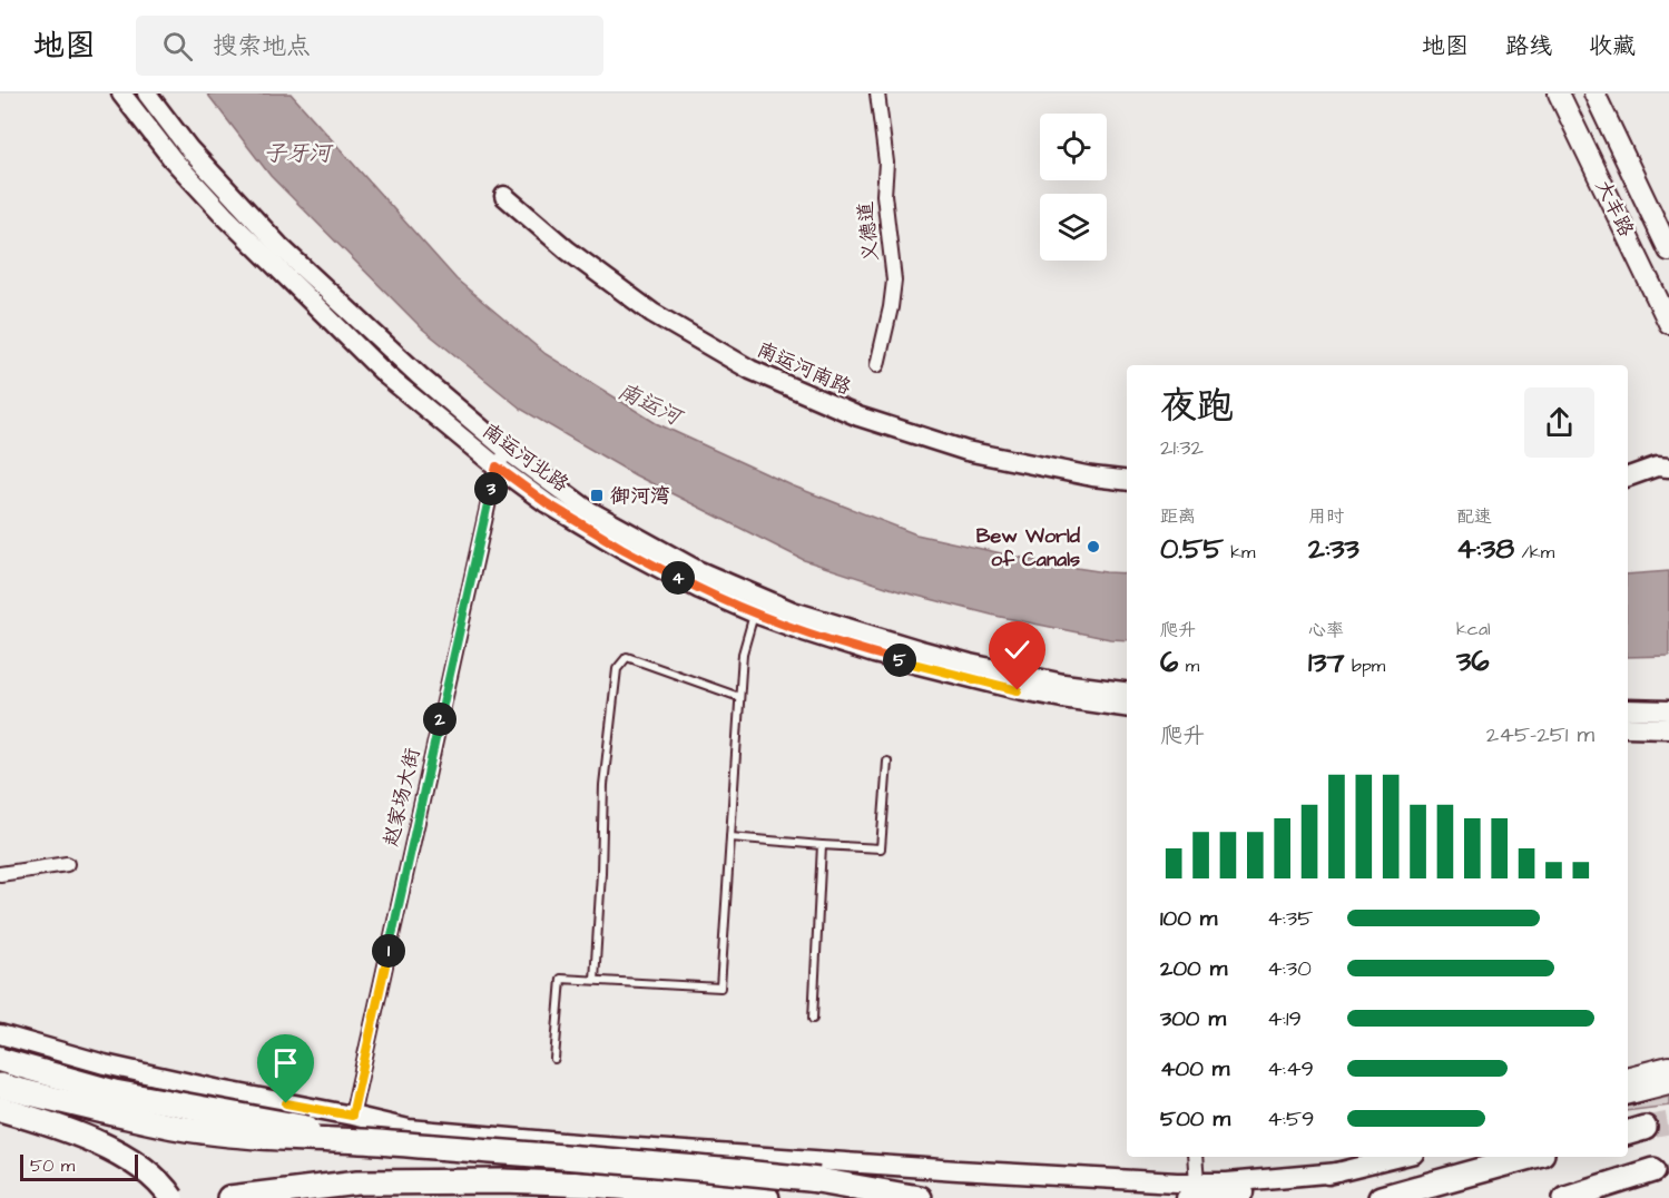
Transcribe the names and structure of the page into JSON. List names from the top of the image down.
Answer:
{
  "streets": {
    "main road": ["大丰路"],
    "street": [
      "义德道",
      "南运河南路",
      "南运河北路",
      "赵家场大街"
    ]
  },
  "crossings": [
    ["南运河北路", "赵家场大街"]
  ],
  "water": ["子牙河", "南运河"],
  "places": {
    "transit": ["御河湾"],
    "other": ["Bew World of Canals"]
  },
  "scale_bar": "50 m",
  "page": {
    "header": "地图",
    "search": "搜索地点",
    "nav": ["地图", "路线", "收藏"],
    "heading": ["夜跑", "21:32"],
    "pins": [
      "3",
      "4",
      "5",
      "2",
      "1"
    ],
    "stats": [
      ["距离", "0.55 km"],
      ["用时", "2:33"],
      ["配速", "4:38 /km"],
      ["爬升", "6 m"],
      ["心率", "137 bpm"],
      ["kcal", "36"]
    ],
    "chart": ["爬升", "245–251 m"],
    "list": [
      {
        "name": "100 m",
        "note": "4:35"
      },
      {
        "name": "200 m",
        "note": "4:30"
      },
      {
        "name": "300 m",
        "note": "4:19"
      },
      {
        "name": "400 m",
        "note": "4:49"
      },
      {
        "name": "500 m",
        "note": "4:59"
      }
    ],
    "scale": "50 m"
  }
}
